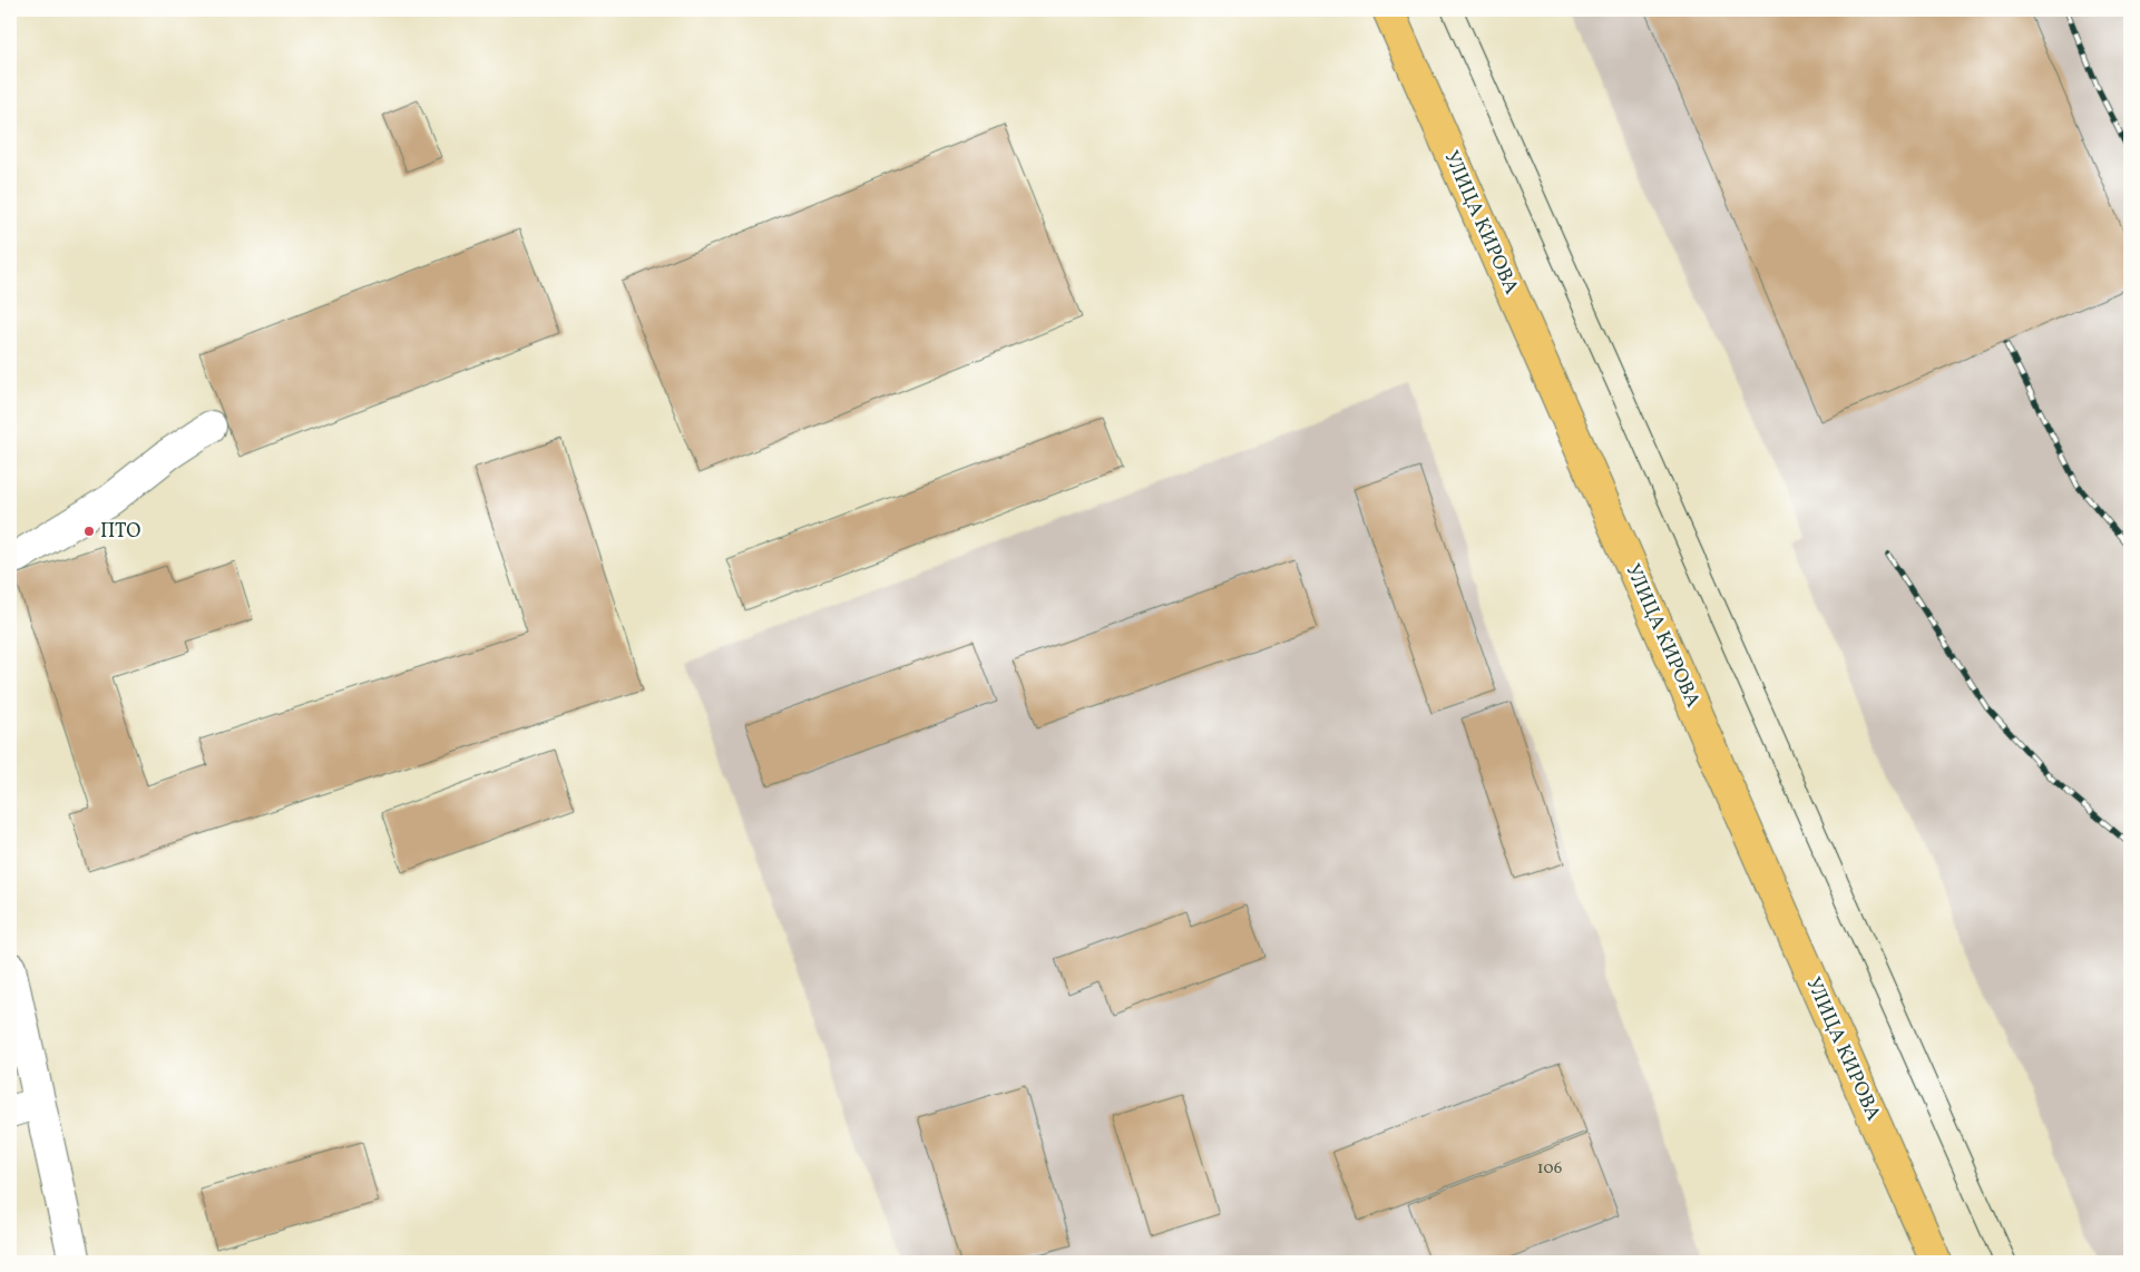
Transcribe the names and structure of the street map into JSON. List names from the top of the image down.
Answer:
{
  "streets": {
    "main road": ["УЛИЦА КИРОВА"]
  },
  "places": ["ПТО"],
  "house_numbers": ["106"]
}
